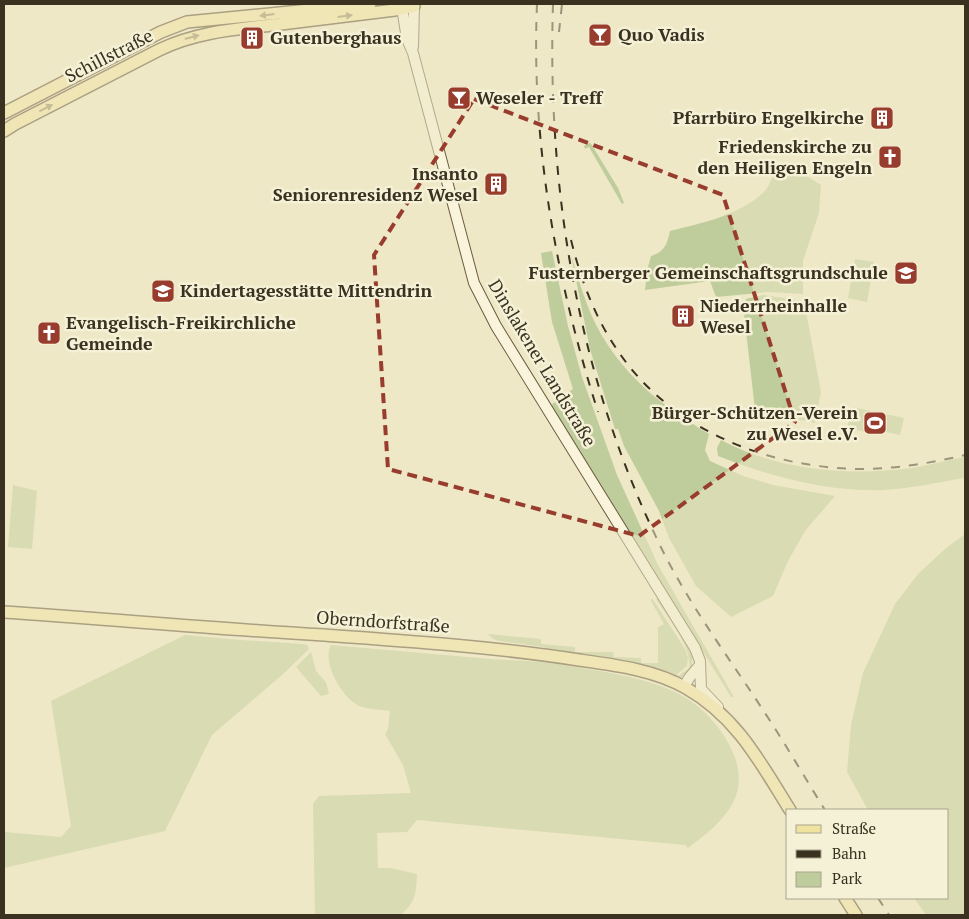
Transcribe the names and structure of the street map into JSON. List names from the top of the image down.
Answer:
{
  "streets": {
    "main road": ["Schillstraße", "Dinslakener Landstraße", "Oberndorfstraße"]
  },
  "crossings": [
    ["Dinslakener Landstraße", "Oberndorfstraße"]
  ],
  "places": {
    "bar": ["Quo Vadis", "Weseler - Treff"],
    "building": [
      "Gutenberghaus",
      "Pfarrbüro Engelkirche",
      "Insanto Seniorenresidenz Wesel",
      "Niederrheinhalle Wesel"
    ],
    "church": ["Friedenskirche zu den Heiligen Engeln", "Evangelisch-Freikirchliche Gemeinde"],
    "school or university": ["Fusternberger Gemeinschaftsgrundschule", "Kindertagesstätte Mittendrin"],
    "sports": ["Bürger-Schützen-Verein zu Wesel e.V."]
  },
  "legend": ["Straße", "Bahn", "Park"]
}
